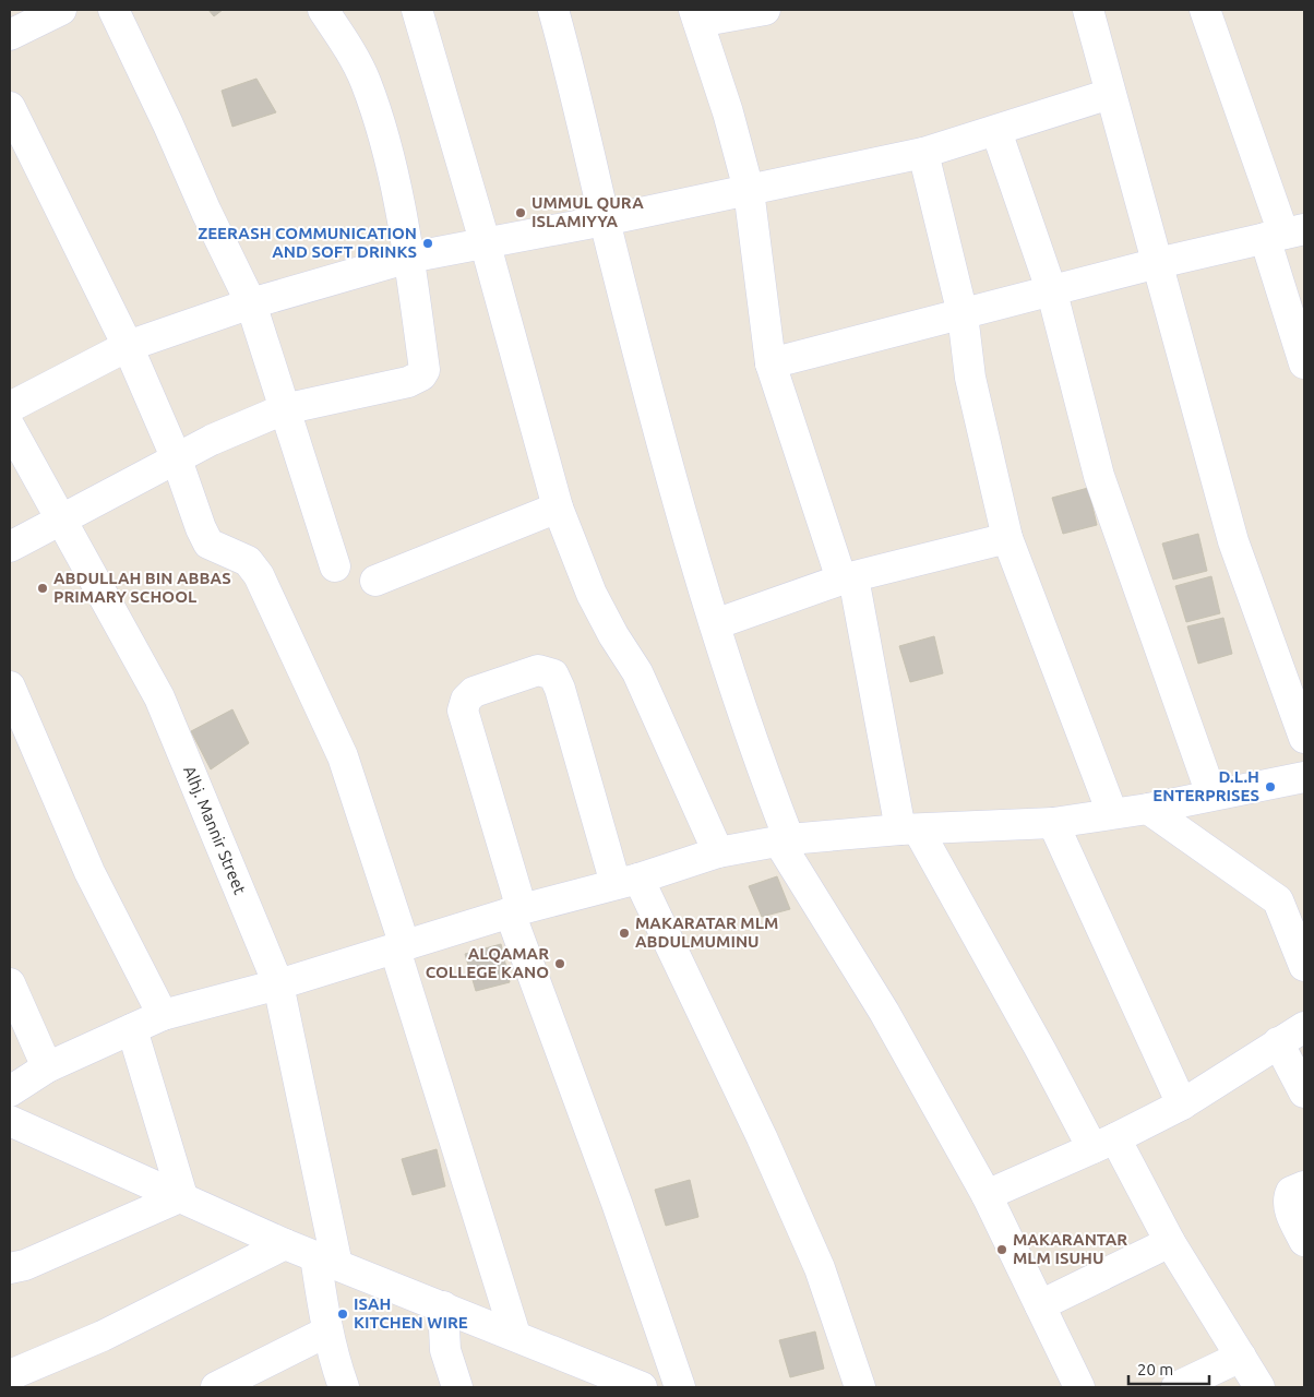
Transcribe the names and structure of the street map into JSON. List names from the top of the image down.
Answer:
{
  "streets": {
    "street": ["Alhj. Mannir Street"]
  },
  "places": [
    "UMMUL QURA ISLAMIYYA",
    "ZEERASH COMMUNICATION AND SOFT DRINKS",
    "ABDULLAH BIN ABBAS PRIMARY SCHOOL",
    "D.L.H ENTERPRISES",
    "MAKARATAR MLM ABDULMUMINU",
    "ALQAMAR COLLEGE KANO",
    "MAKARANTAR MLM ISUHU",
    "ISAH KITCHEN WIRE"
  ],
  "scale_bar": "20 m"
}
